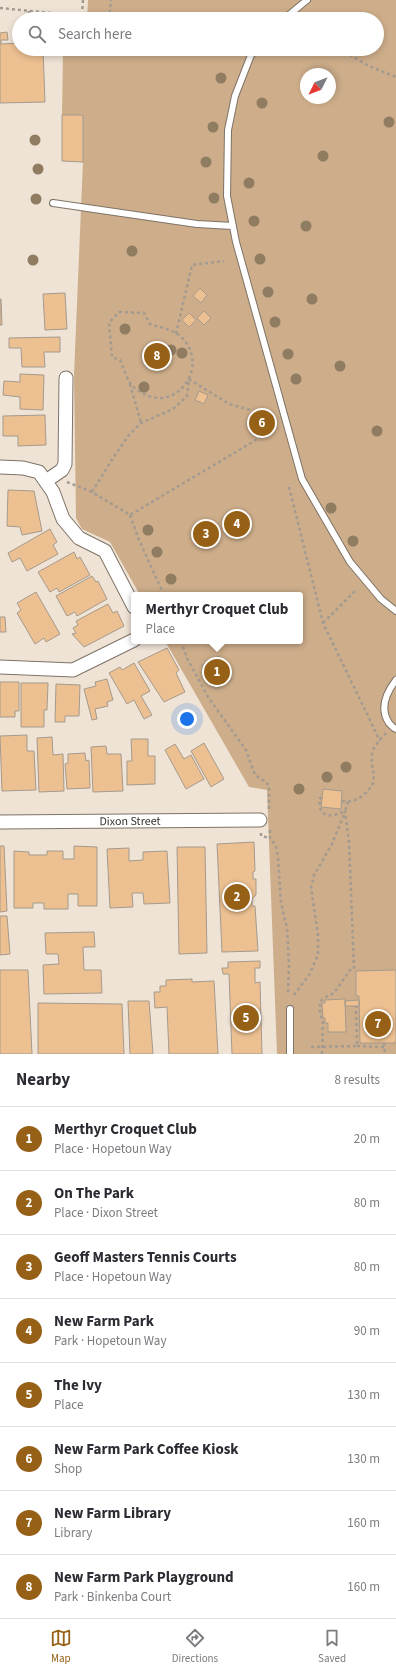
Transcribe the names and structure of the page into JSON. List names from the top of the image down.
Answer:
{
  "streets": {
    "street": ["Dixon Street"]
  },
  "north": "bottom left",
  "page": {
    "search": "Search here",
    "pins": [
      "8",
      "6",
      "4",
      "3",
      "1",
      "2",
      "5",
      "7"
    ],
    "popup": ["Merthyr Croquet Club", "Place"],
    "heading": ["Nearby", "8 results"],
    "list": [
      {
        "mark": "1",
        "name": "Merthyr Croquet Club",
        "note": "Place · Hopetoun Way",
        "value": "20 m"
      },
      {
        "mark": "2",
        "name": "On The Park",
        "note": "Place · Dixon Street",
        "value": "80 m"
      },
      {
        "mark": "3",
        "name": "Geoff Masters Tennis Courts",
        "note": "Place · Hopetoun Way",
        "value": "80 m"
      },
      {
        "mark": "4",
        "name": "New Farm Park",
        "note": "Park · Hopetoun Way",
        "value": "90 m"
      },
      {
        "mark": "5",
        "name": "The Ivy",
        "note": "Place",
        "value": "130 m"
      },
      {
        "mark": "6",
        "name": "New Farm Park Coffee Kiosk",
        "note": "Shop",
        "value": "130 m"
      },
      {
        "mark": "7",
        "name": "New Farm Library",
        "note": "Library",
        "value": "160 m"
      },
      {
        "mark": "8",
        "name": "New Farm Park Playground",
        "note": "Park · Binkenba Court",
        "value": "160 m"
      }
    ],
    "nav": ["Map", "Directions", "Saved"]
  }
}
